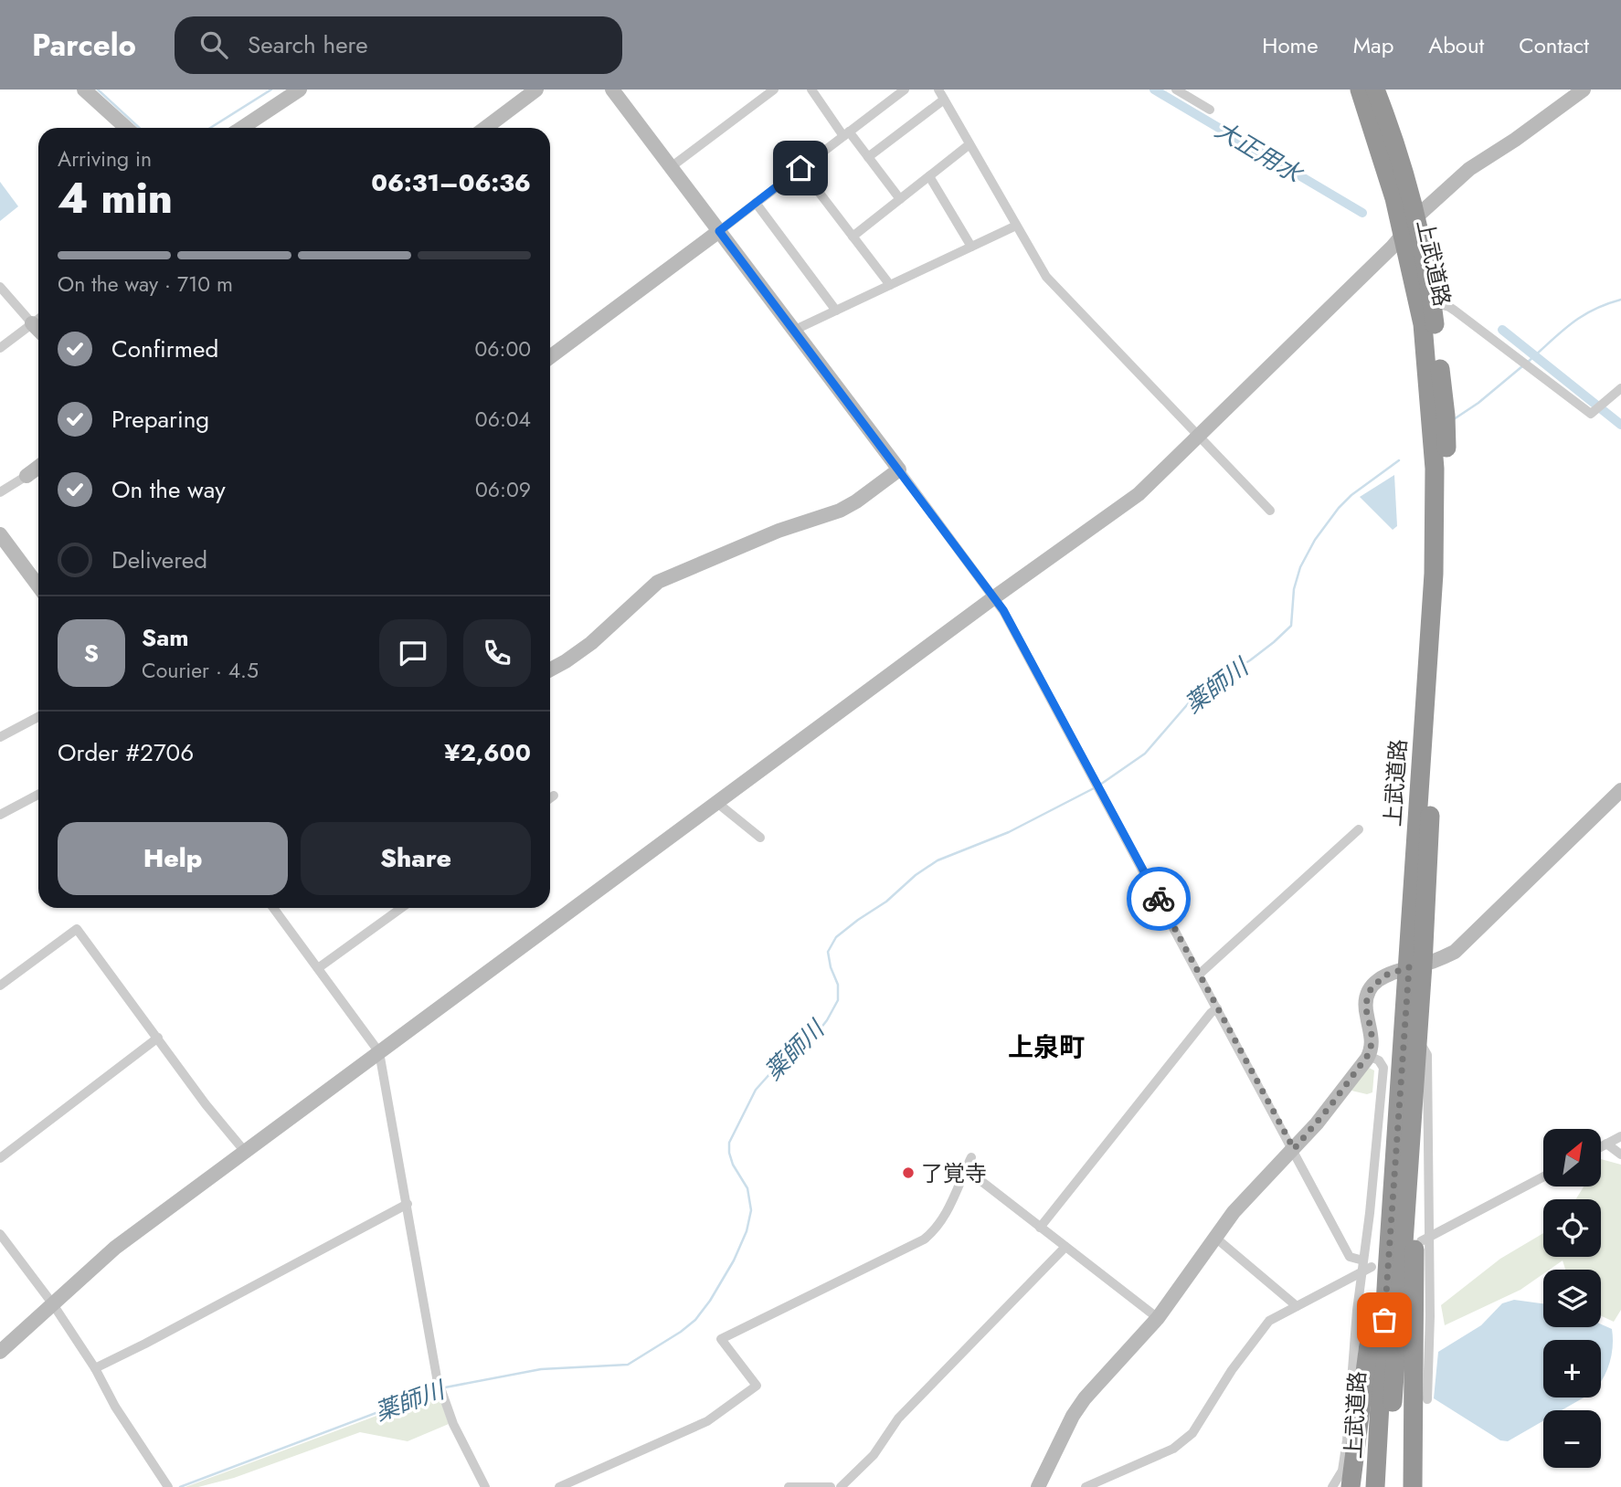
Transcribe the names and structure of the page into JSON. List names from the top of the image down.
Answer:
{
  "streets": {
    "highway": ["上武道路"]
  },
  "districts": ["上泉町"],
  "water": ["大正用水", "薬師川"],
  "places": ["了覚寺"],
  "north": "top right",
  "page": {
    "header": "Parcelo",
    "search": "Search here",
    "nav": [
      "Home",
      "Map",
      "About",
      "Contact"
    ],
    "heading": ["4 min", "Arriving in", "06:31–06:36"],
    "panel": [
      "Sam",
      "Courier · 4.5",
      "Order #2706",
      "¥2,600"
    ],
    "bar": "On the way · 710 m",
    "list": [
      ["Confirmed", "06:00"],
      ["Preparing", "06:04"],
      ["On the way", "06:09"],
      "Delivered"
    ],
    "round": "S",
    "buttons": ["Help", "Share"],
    "map_buttons": ["+", "−"]
  }
}
